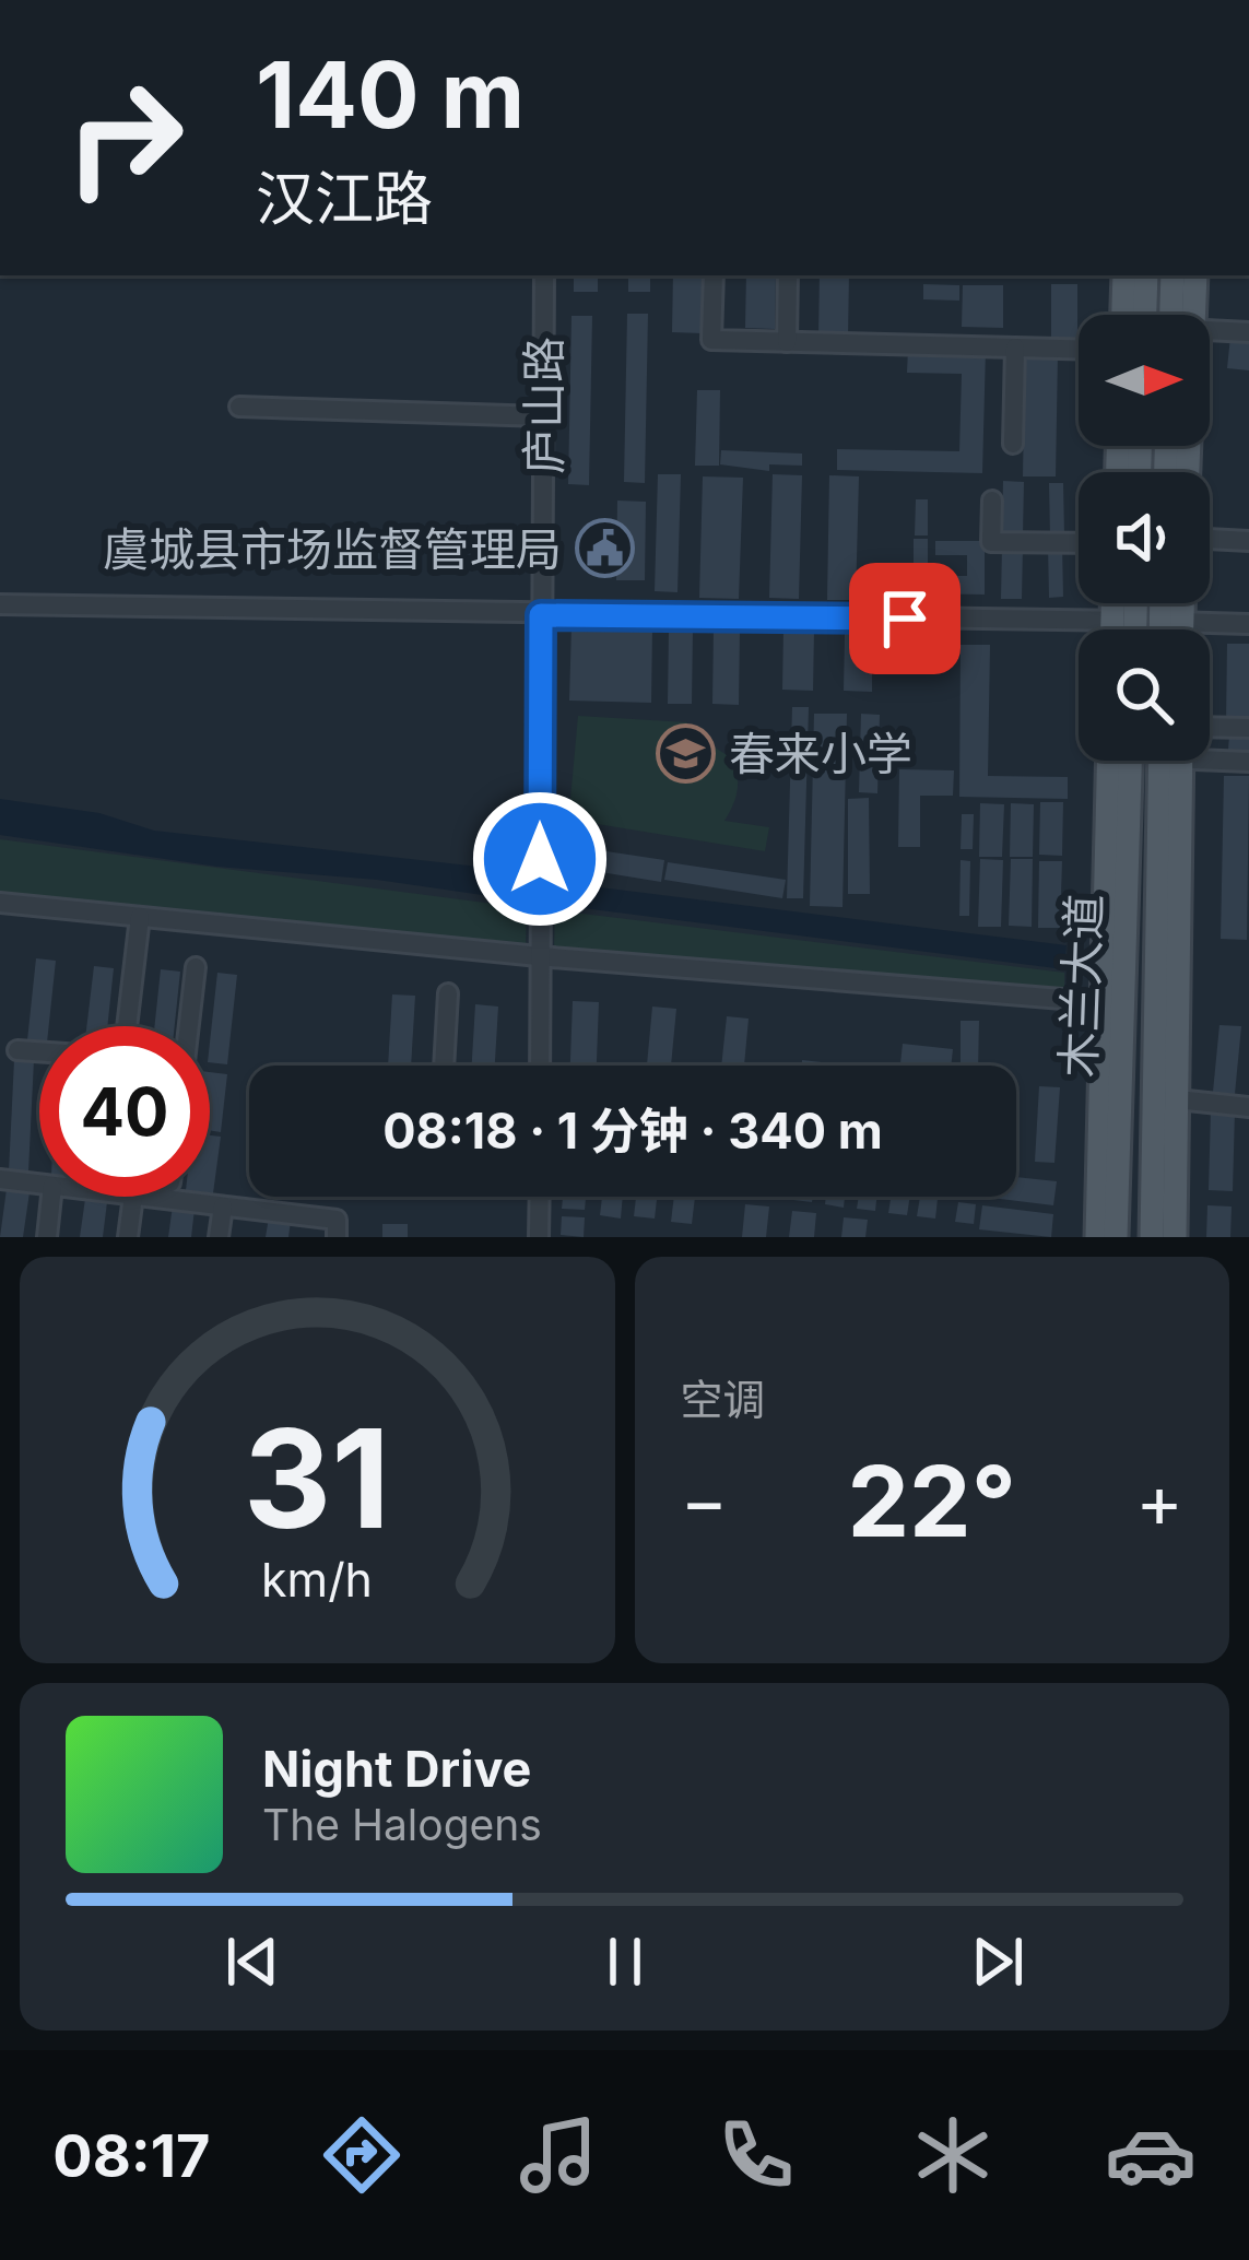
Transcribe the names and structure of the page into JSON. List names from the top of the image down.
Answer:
{
  "streets": {
    "main road": ["木兰大道"],
    "street": ["庐山路"]
  },
  "places": {
    "public building": ["虞城县市场监督管理局"],
    "school or university": ["春来小学"]
  },
  "north": "right",
  "page": {
    "turn": ["140 m", "汉江路"],
    "limit": "40",
    "trip": "08:18 · 1 分钟 · 340 m",
    "tile": "空调",
    "heat": ["−", "22°", "+"],
    "song": ["Night Drive", "The Halogens"],
    "tabs": "08:17",
    "gauge": ["31", "km/h"]
  }
}
